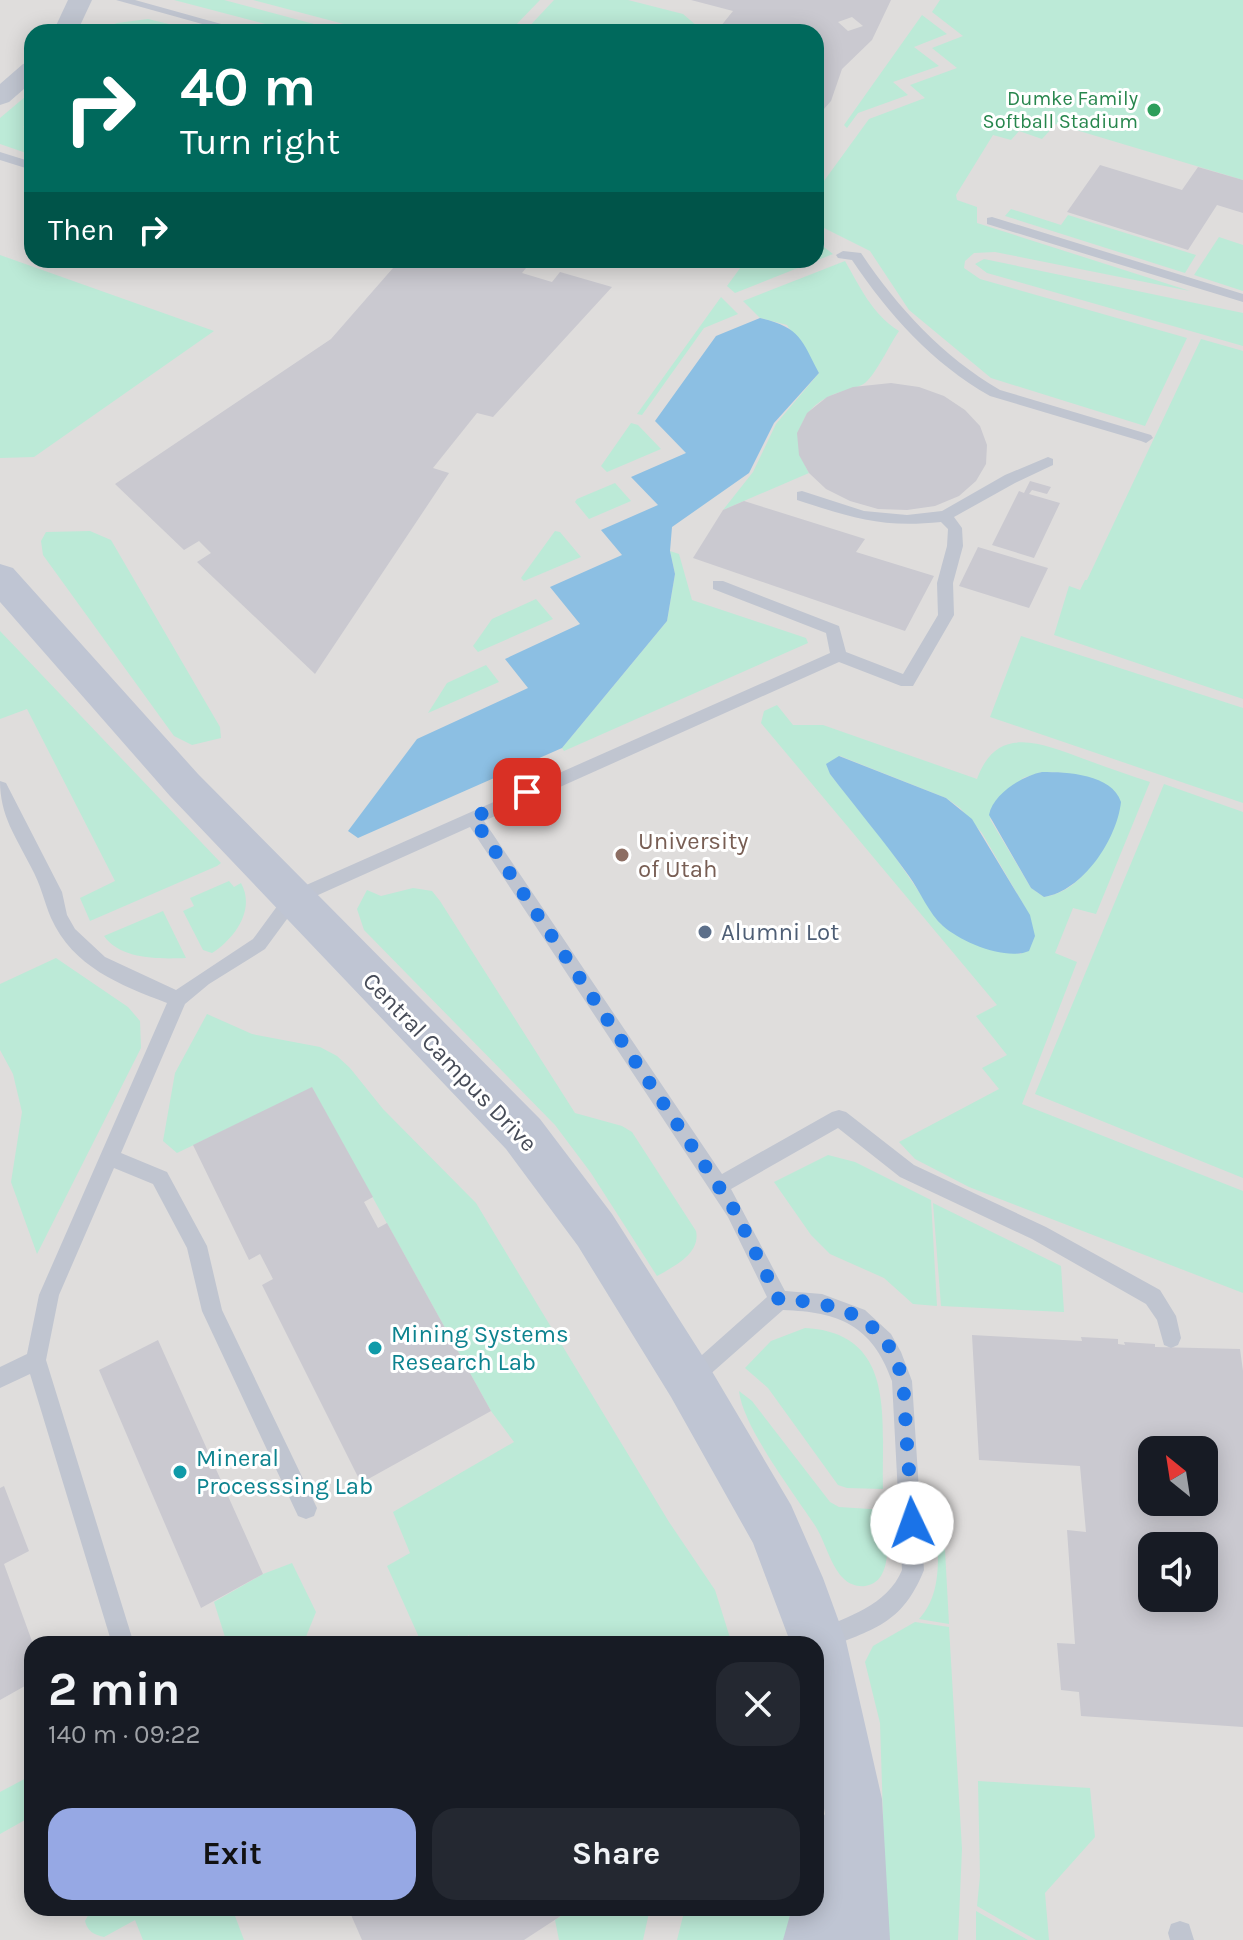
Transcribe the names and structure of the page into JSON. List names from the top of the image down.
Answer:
{
  "streets": {
    "street": ["Central Campus Drive"]
  },
  "places": [
    "Dumke Family Softball Stadium",
    "University of Utah",
    "Alumni Lot",
    "Mining Systems Research Lab",
    "Mineral Processsing Lab"
  ],
  "north": "top left",
  "page": {
    "turn": ["40 m", "Turn right"],
    "then": "Then",
    "heading": ["2 min", "140 m · 09:22"],
    "buttons": ["Exit", "Share"]
  }
}
